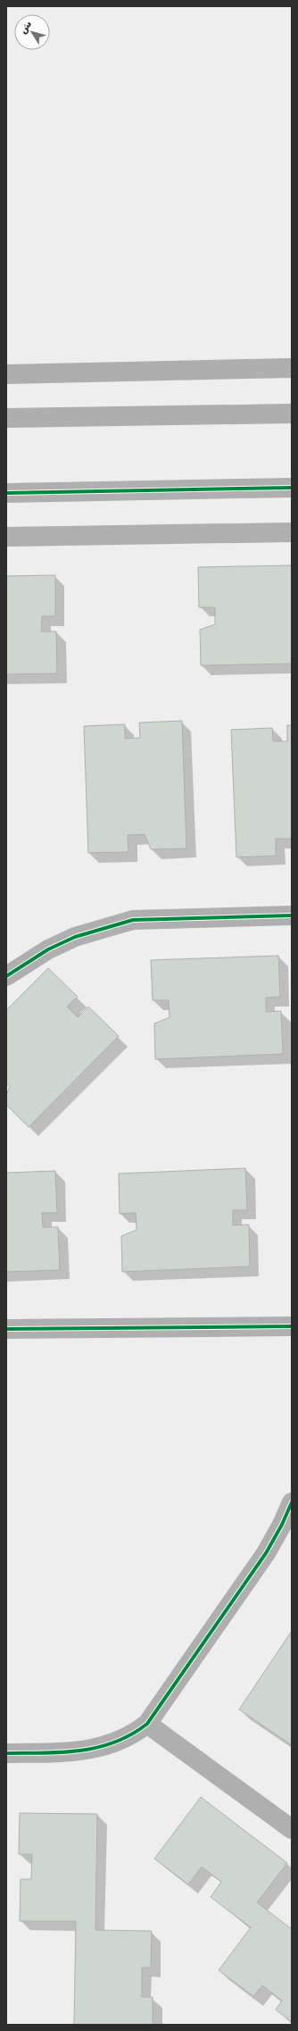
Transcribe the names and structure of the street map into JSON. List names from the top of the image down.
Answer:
{
  "north": "top left"
}
